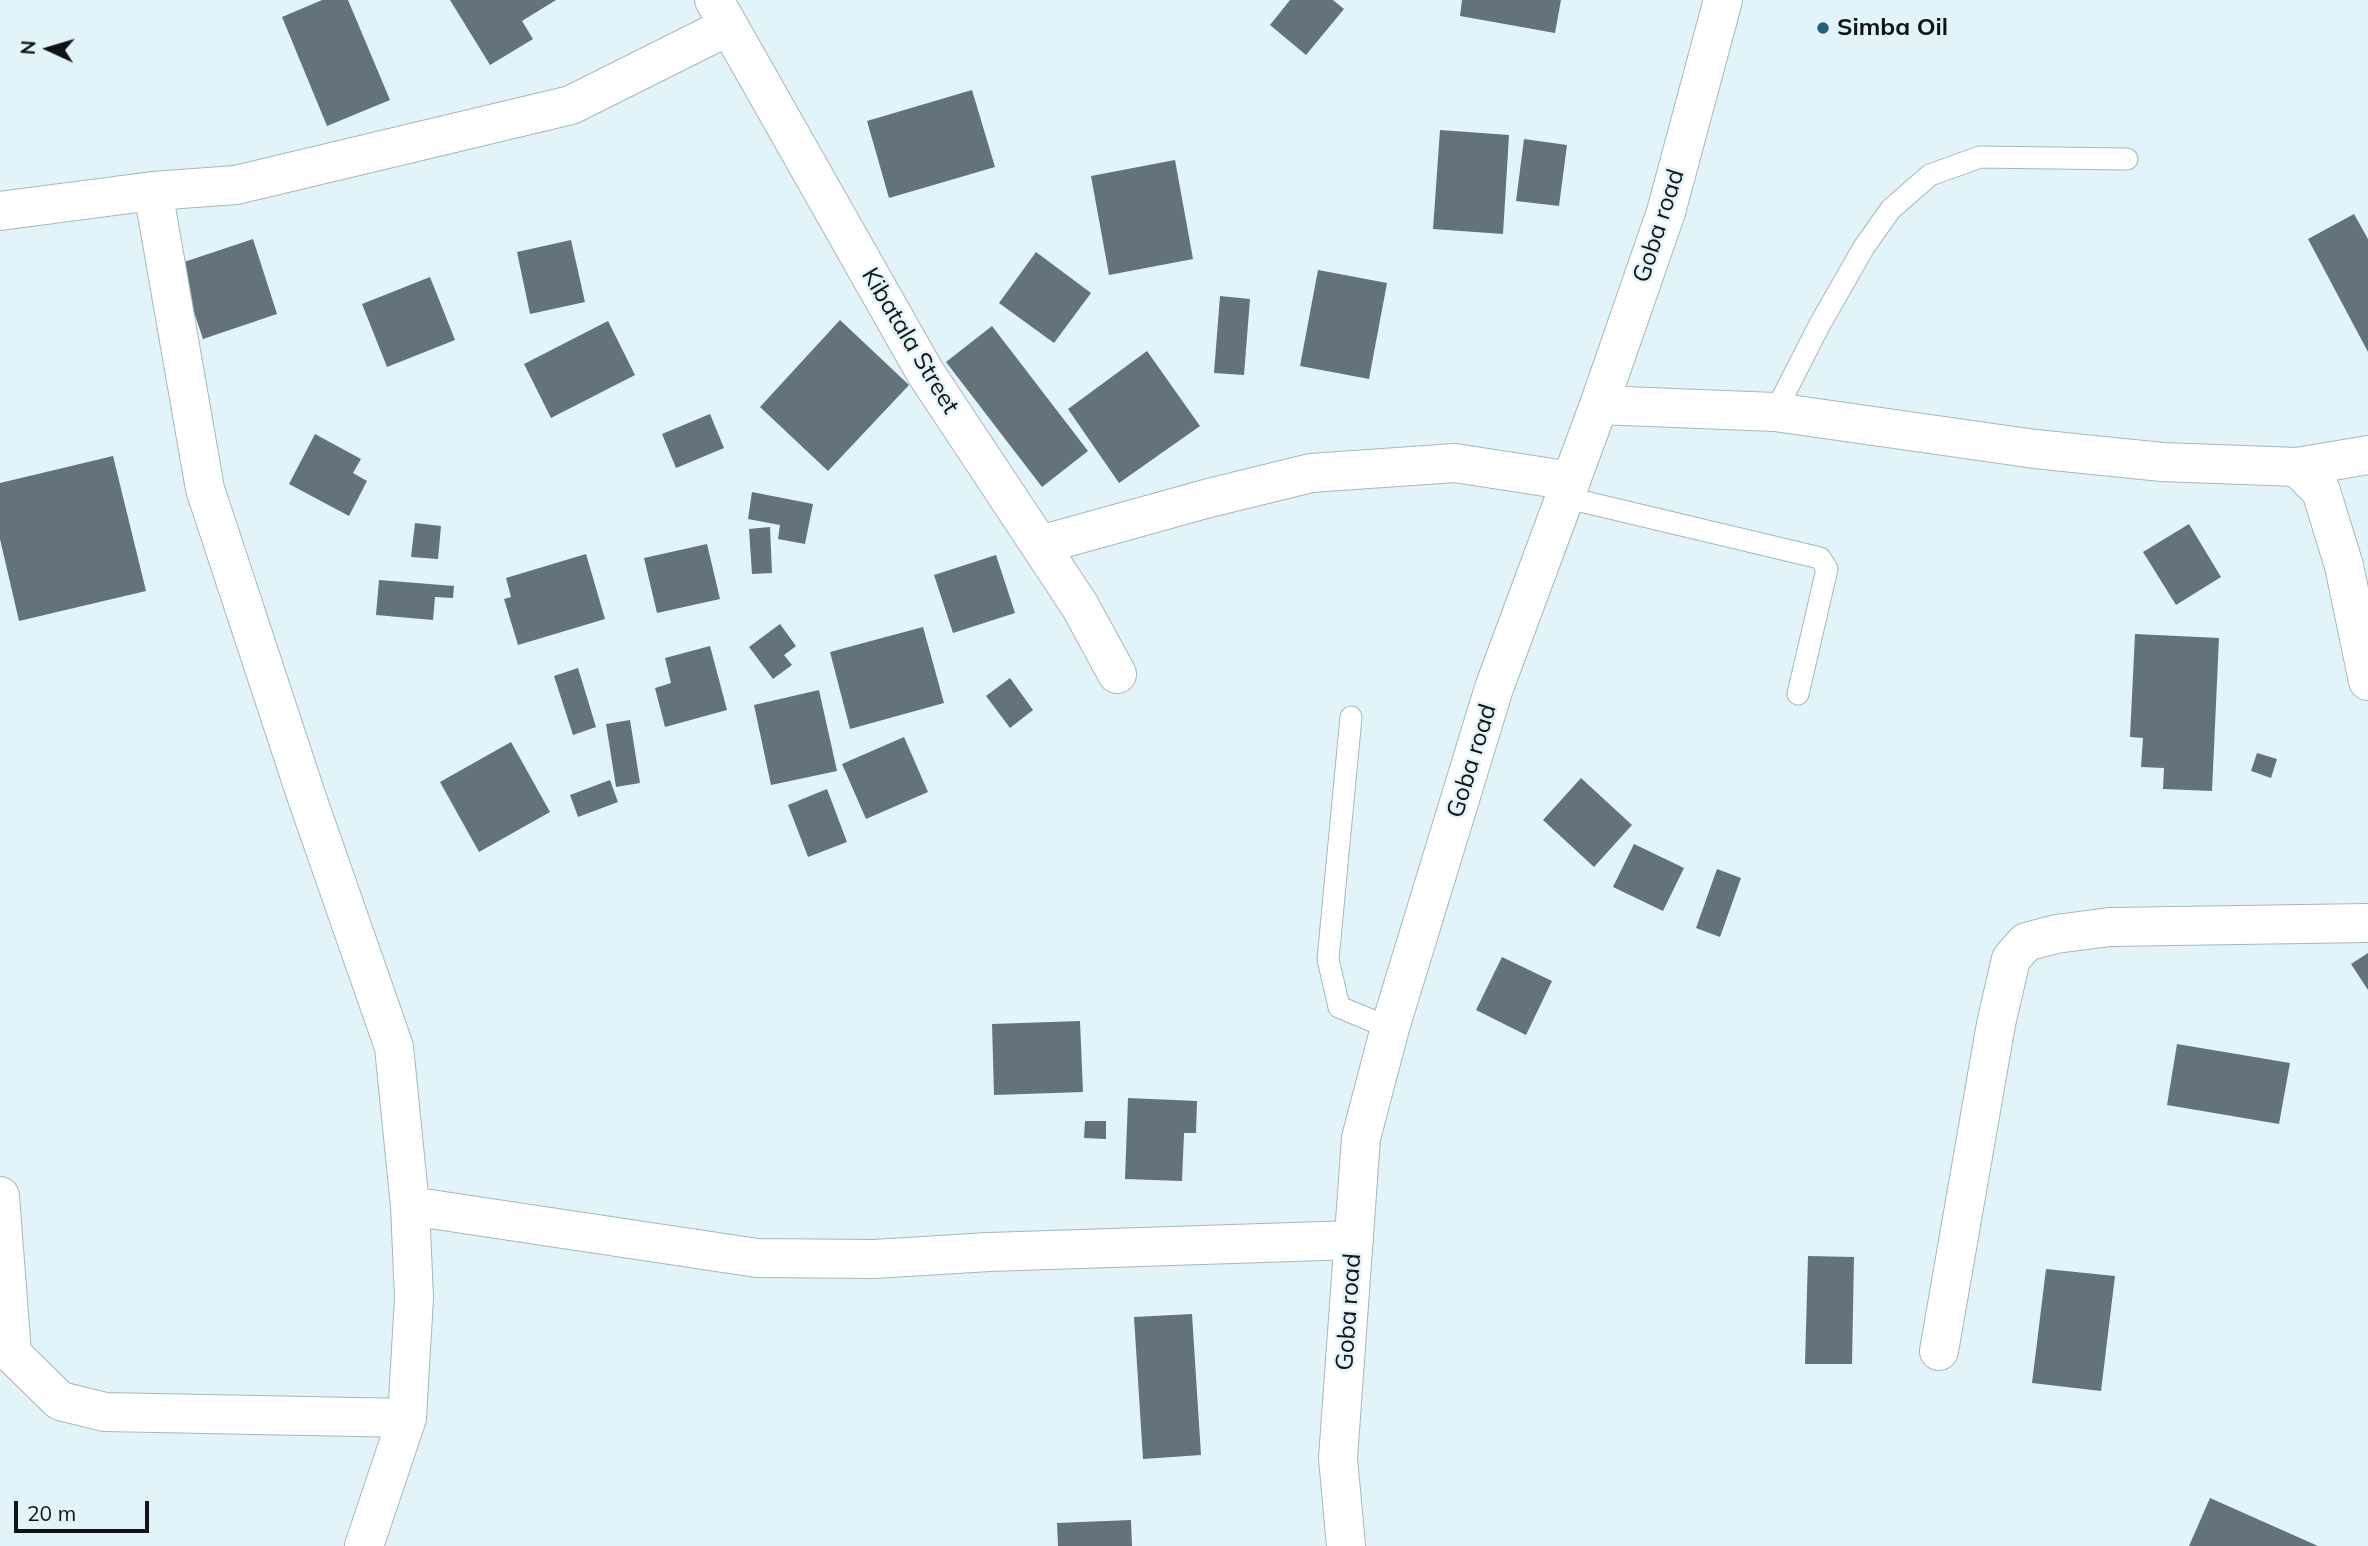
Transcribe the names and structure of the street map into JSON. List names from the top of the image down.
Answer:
{
  "streets": {
    "street": ["Goba road", "Kibatala Street"]
  },
  "places": ["Simba Oil"],
  "scale_bar": "20 m",
  "north": "left"
}
